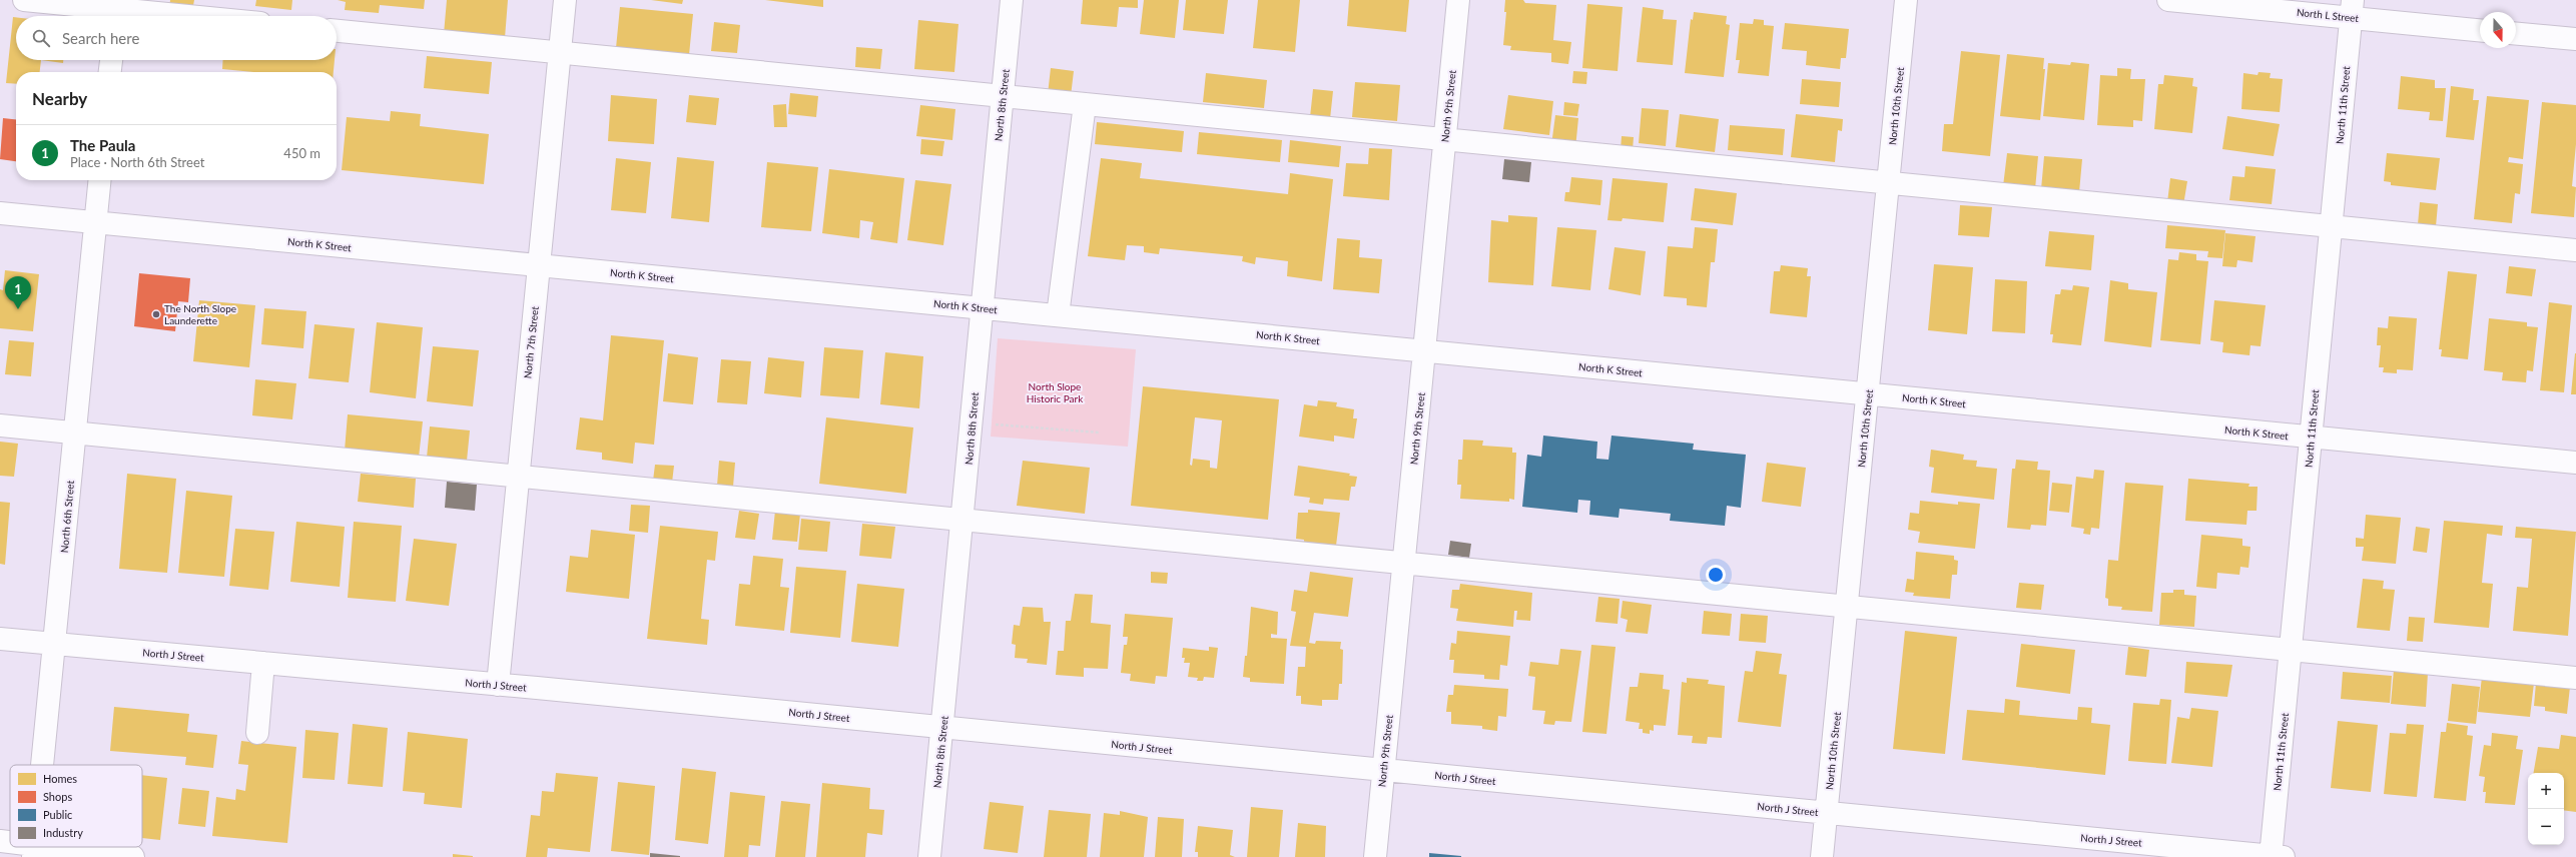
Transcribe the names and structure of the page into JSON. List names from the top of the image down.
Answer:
{
  "streets": {
    "street": [
      "North L Street",
      "North 8th Street",
      "North 11th Street",
      "North 9th Street",
      "North 10th Street",
      "North K Street",
      "North 7th Street",
      "North 6th Street",
      "North J Street"
    ]
  },
  "crossings": [
    ["North L Street", "North 11th Street"],
    ["North 8th Street", "North K Street"],
    ["North 8th Street", "North J Street"],
    ["North 11th Street", "North K Street"],
    ["North 11th Street", "North J Street"],
    ["North 9th Street", "North K Street"],
    ["North 9th Street", "North J Street"],
    ["North 10th Street", "North K Street"],
    ["North 10th Street", "North J Street"],
    ["North K Street", "North 7th Street"],
    ["North K Street", "North 6th Street"],
    ["North 7th Street", "North J Street"],
    ["North 6th Street", "North J Street"]
  ],
  "parks": ["North Slope Historic Park"],
  "places": ["The North Slope Launderette"],
  "legend": [
    "Homes",
    "Shops",
    "Public",
    "Industry"
  ],
  "north": "bottom",
  "page": {
    "search": "Search here",
    "heading": "Nearby",
    "list": [
      {
        "mark": "1",
        "name": "The Paula",
        "note": "Place · North 6th Street",
        "value": "450 m"
      }
    ],
    "pins": "1",
    "map_buttons": ["+", "−"]
  }
}
